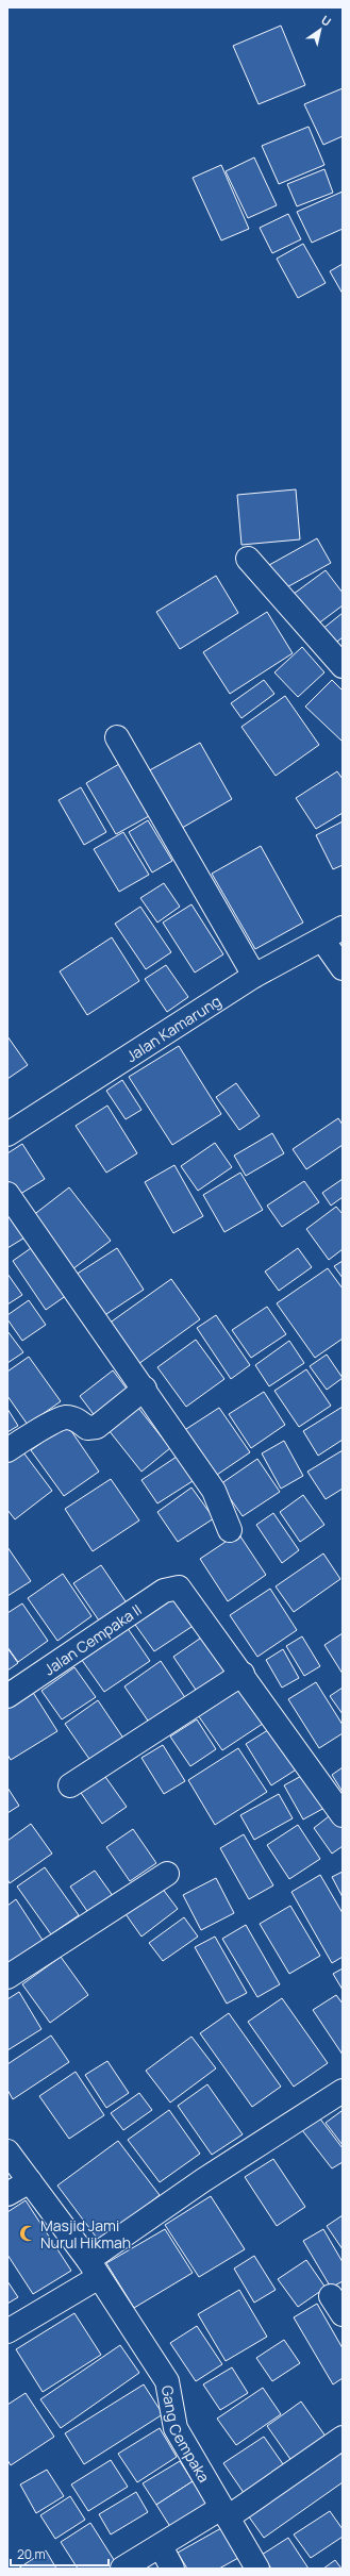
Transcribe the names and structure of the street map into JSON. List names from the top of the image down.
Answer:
{
  "streets": {
    "street": ["Jalan Kamarung", "Jalan Cempaka II", "Gang Cempaka"]
  },
  "places": {
    "mosque": ["Masjid Jami Nurul Hikmah"]
  },
  "scale_bar": "20 m",
  "north": "top right"
}
